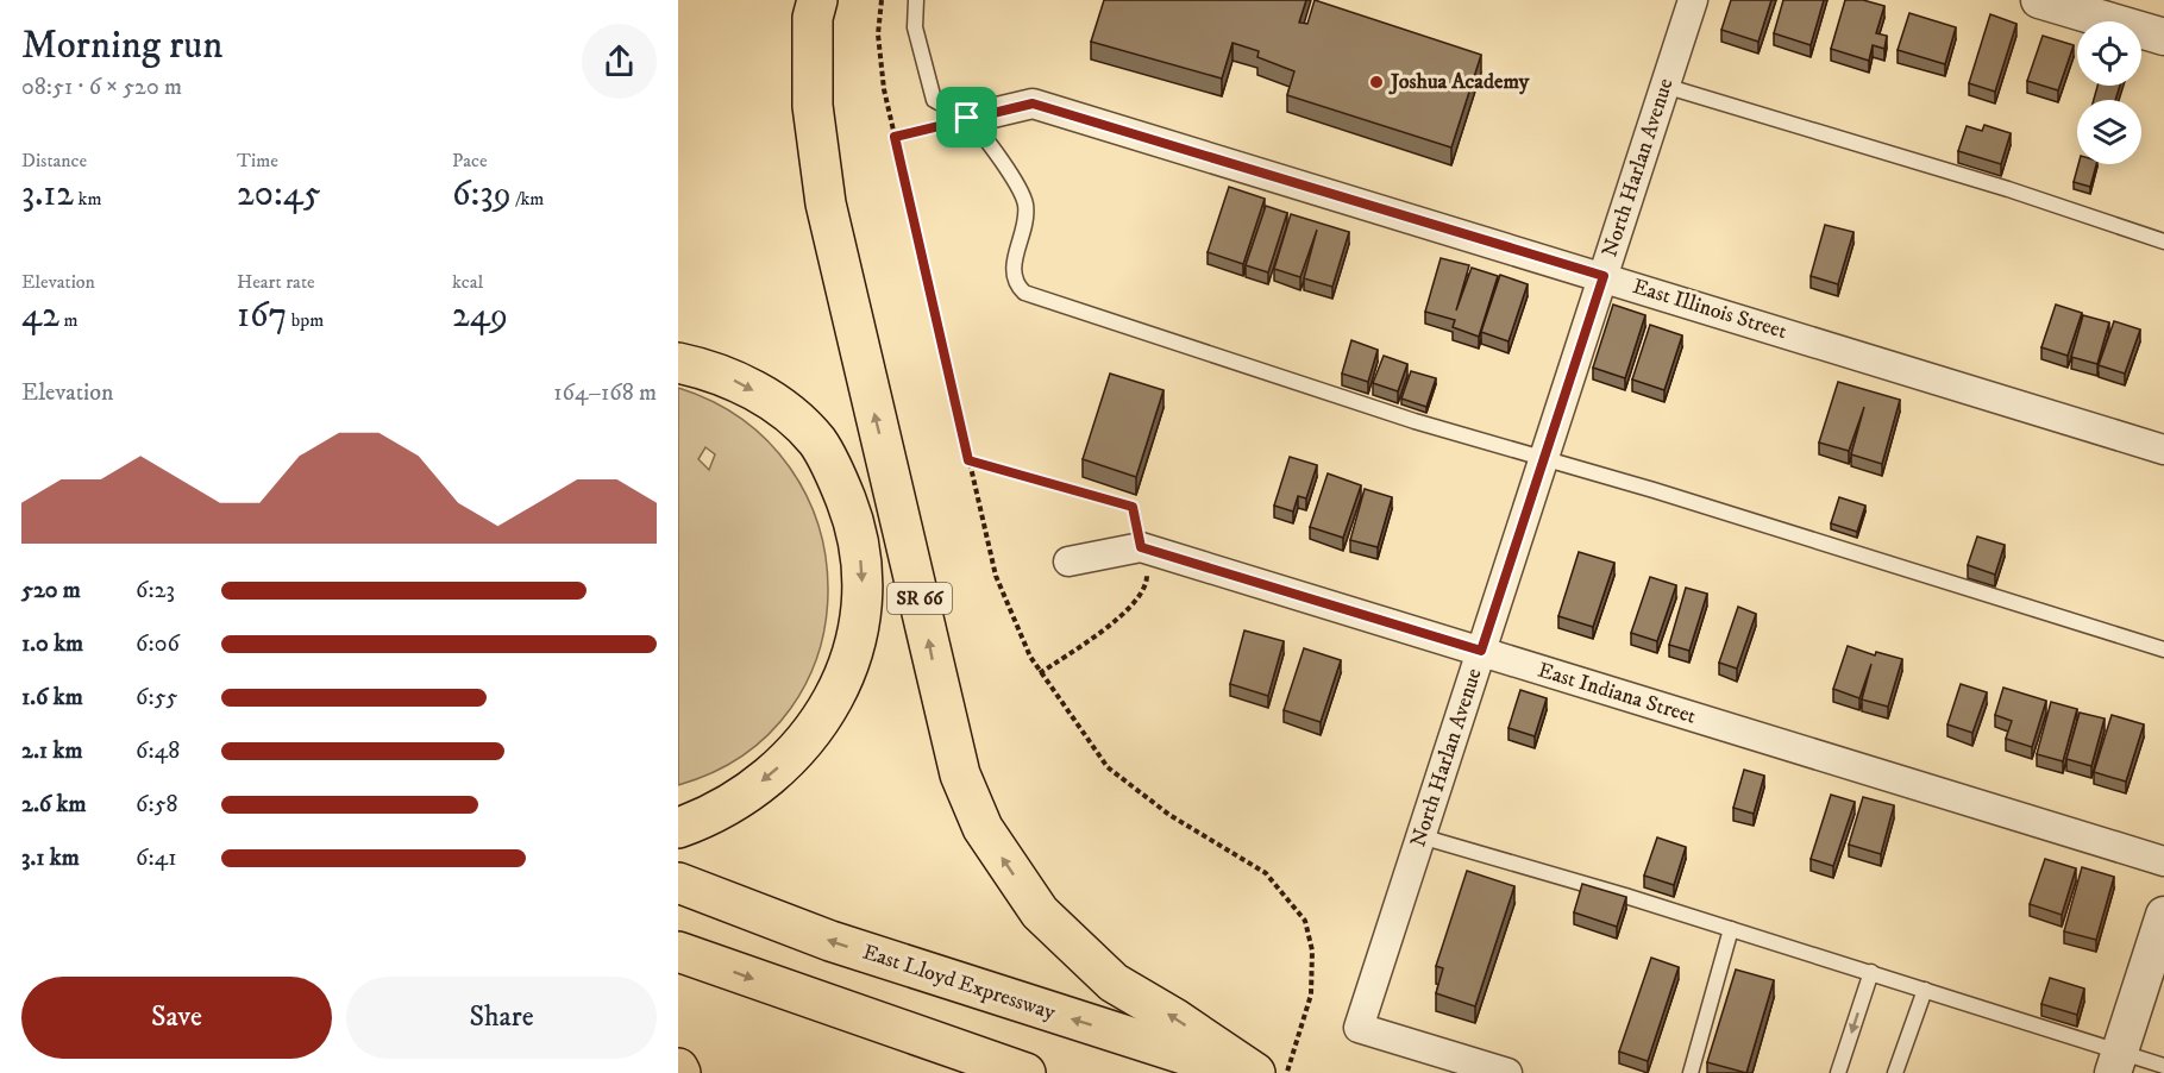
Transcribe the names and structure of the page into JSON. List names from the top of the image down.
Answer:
{
  "streets": {
    "highway": ["SR 66", "East Lloyd Expressway"],
    "street": ["North Harlan Avenue", "East Illinois Street", "East Indiana Street"]
  },
  "crossings": [
    ["North Harlan Avenue", "East Illinois Street"],
    ["North Harlan Avenue", "East Indiana Street"]
  ],
  "places": ["Joshua Academy"],
  "page": {
    "heading": ["Morning run", "08:51 · 6 × 520 m"],
    "stats": [
      ["Distance", "3.12 km"],
      ["Time", "20:45"],
      ["Pace", "6:39 /km"],
      ["Elevation", "42 m"],
      ["Heart rate", "167 bpm"],
      ["kcal", "249"]
    ],
    "chart": ["Elevation", "164–168 m"],
    "list": [
      {
        "name": "520 m",
        "note": "6:23"
      },
      {
        "name": "1.0 km",
        "note": "6:06"
      },
      {
        "name": "1.6 km",
        "note": "6:55"
      },
      {
        "name": "2.1 km",
        "note": "6:48"
      },
      {
        "name": "2.6 km",
        "note": "6:58"
      },
      {
        "name": "3.1 km",
        "note": "6:41"
      }
    ],
    "buttons": ["Save", "Share"]
  }
}
